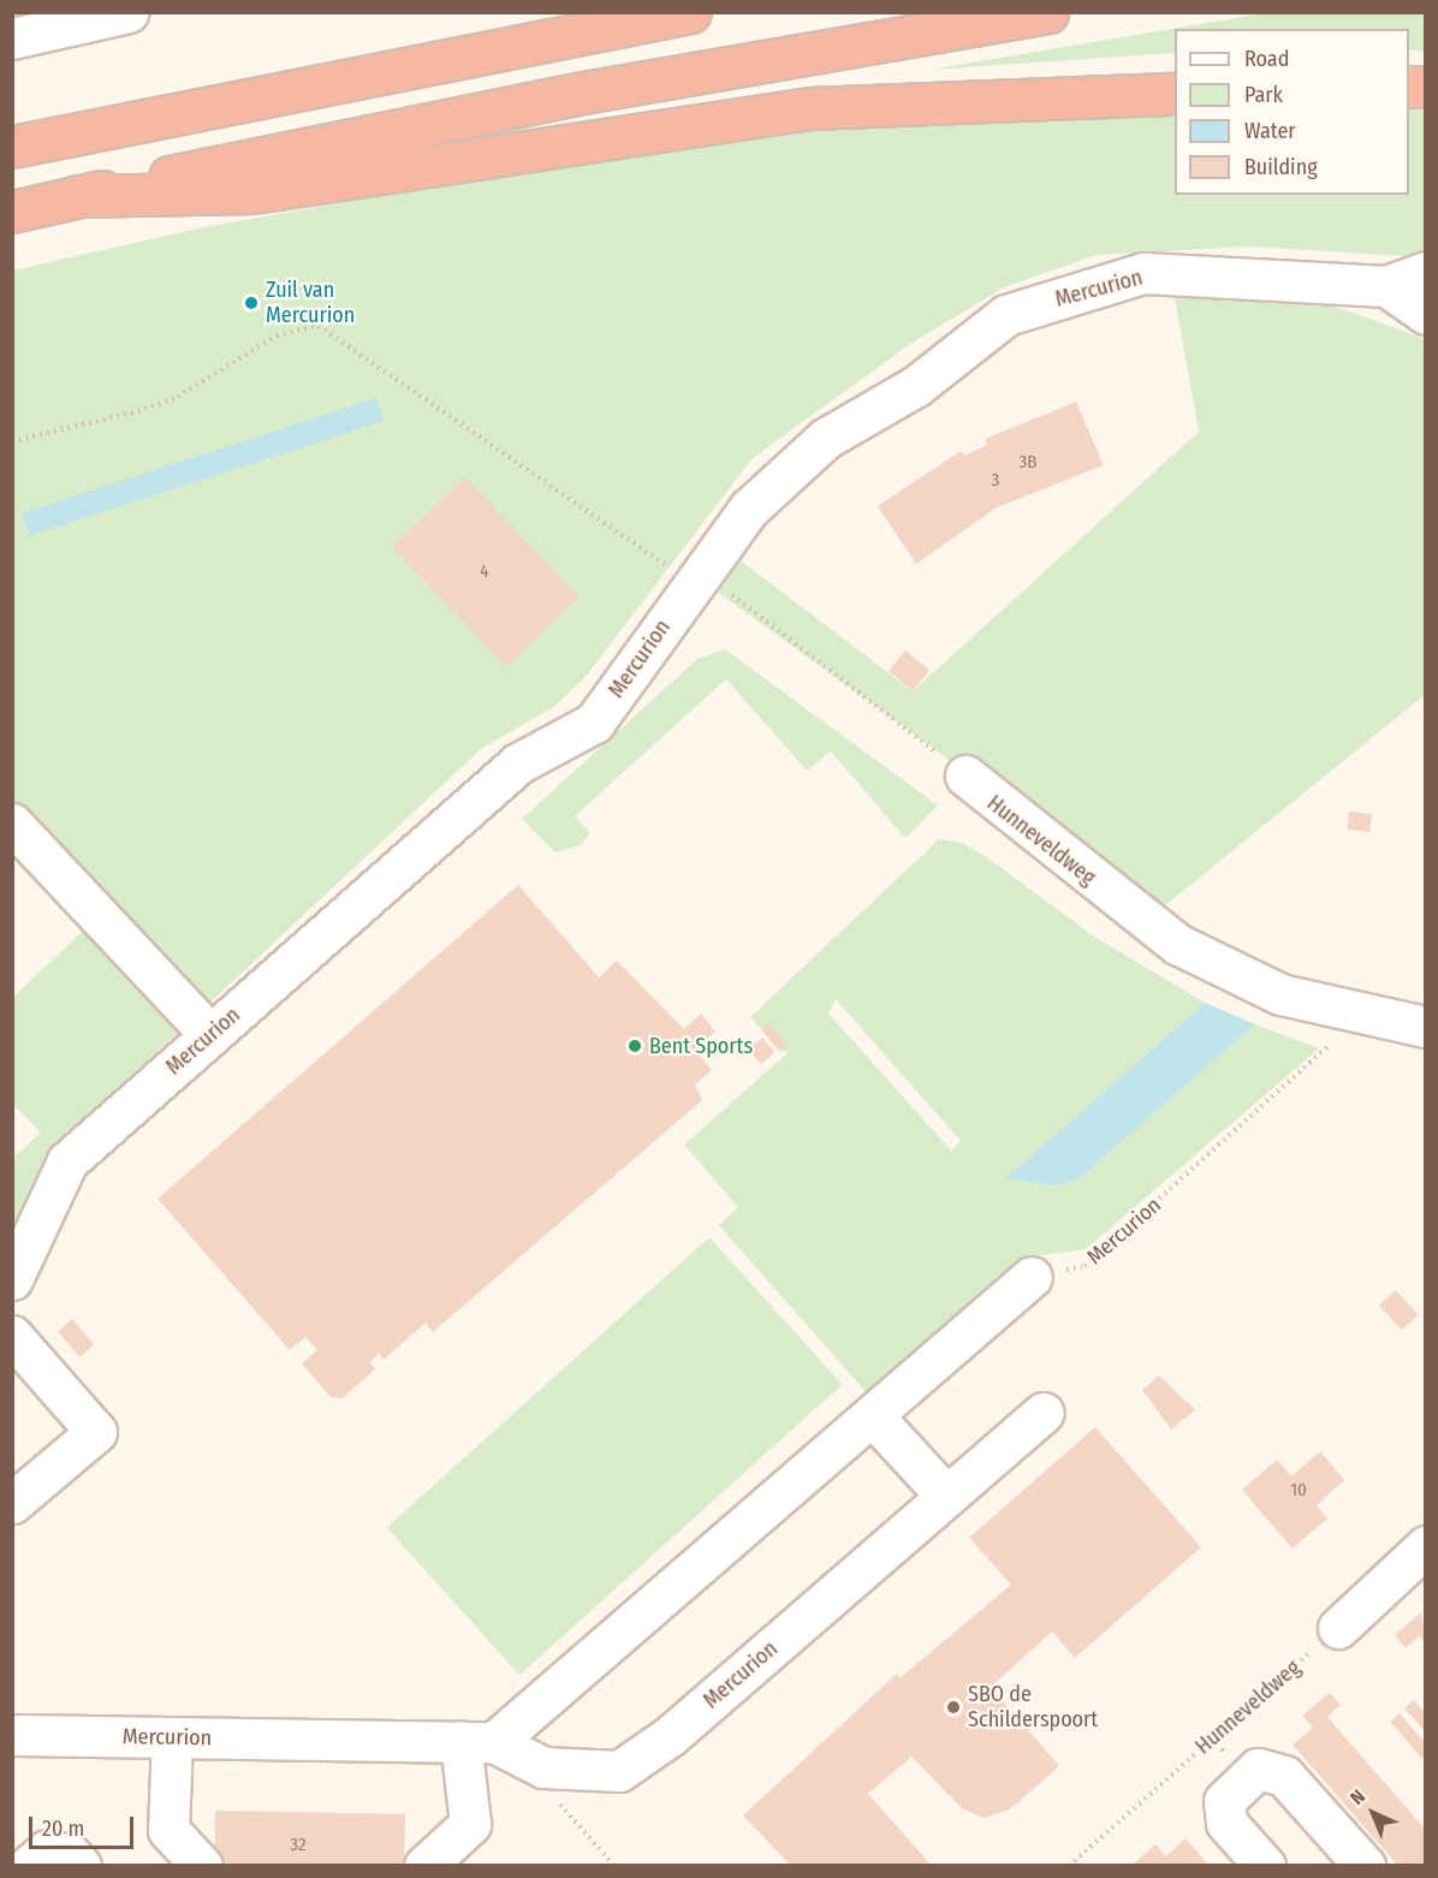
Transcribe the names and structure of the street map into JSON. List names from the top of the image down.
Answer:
{
  "streets": {
    "street": ["Mercurion", "Hunneveldweg"]
  },
  "crossings": [
    ["Mercurion", "Hunneveldweg"]
  ],
  "places": ["Zuil van Mercurion", "Bent Sports", "SBO de Schilderspoort"],
  "house_numbers": [
    "3B",
    "3",
    "4",
    "10",
    "32"
  ],
  "legend": [
    "Road",
    "Park",
    "Water",
    "Building"
  ],
  "scale_bar": "20 m",
  "north": "top left"
}
